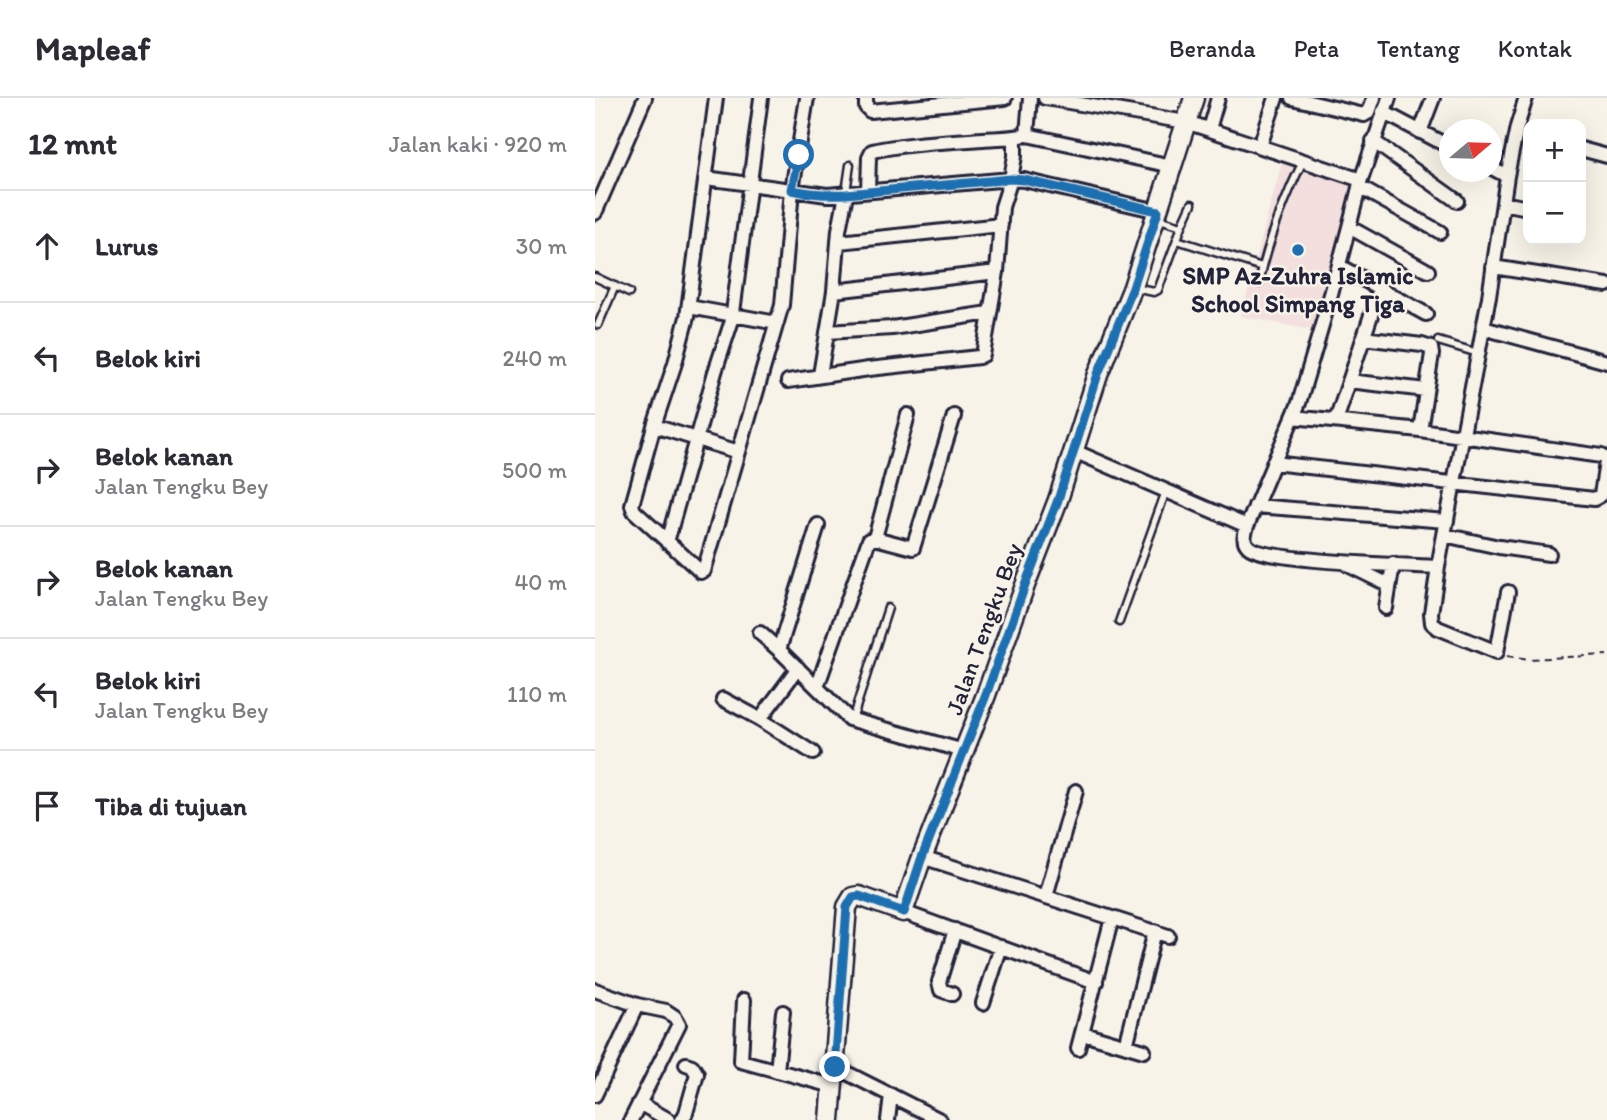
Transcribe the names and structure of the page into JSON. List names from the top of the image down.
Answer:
{
  "streets": {
    "main road": ["Jalan Tengku Bey"]
  },
  "places": ["SMP Az-Zuhra Islamic School Simpang Tiga"],
  "north": "right",
  "page": {
    "header": "Mapleaf",
    "nav": [
      "Beranda",
      "Peta",
      "Tentang",
      "Kontak"
    ],
    "heading": ["12 mnt", "Jalan kaki · 920 m"],
    "map_buttons": ["+", "−"],
    "list": [
      ["Lurus", "30 m"],
      ["Belok kiri", "240 m"],
      ["Belok kanan", "Jalan Tengku Bey", "500 m"],
      ["Belok kanan", "Jalan Tengku Bey", "40 m"],
      ["Belok kiri", "Jalan Tengku Bey", "110 m"],
      "Tiba di tujuan"
    ]
  }
}
